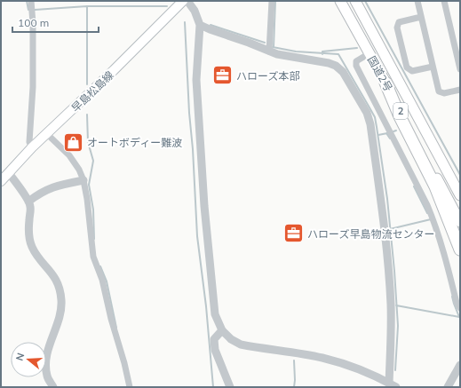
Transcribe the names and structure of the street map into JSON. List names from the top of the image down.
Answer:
{
  "streets": {
    "highway": ["国道2号", "2"],
    "main road": ["早島松島線"]
  },
  "places": {
    "office": ["ハローズ本部", "ハローズ早島物流センター"],
    "shop": ["オートボディー難波"]
  },
  "scale_bar": "100 m",
  "north": "left"
}
